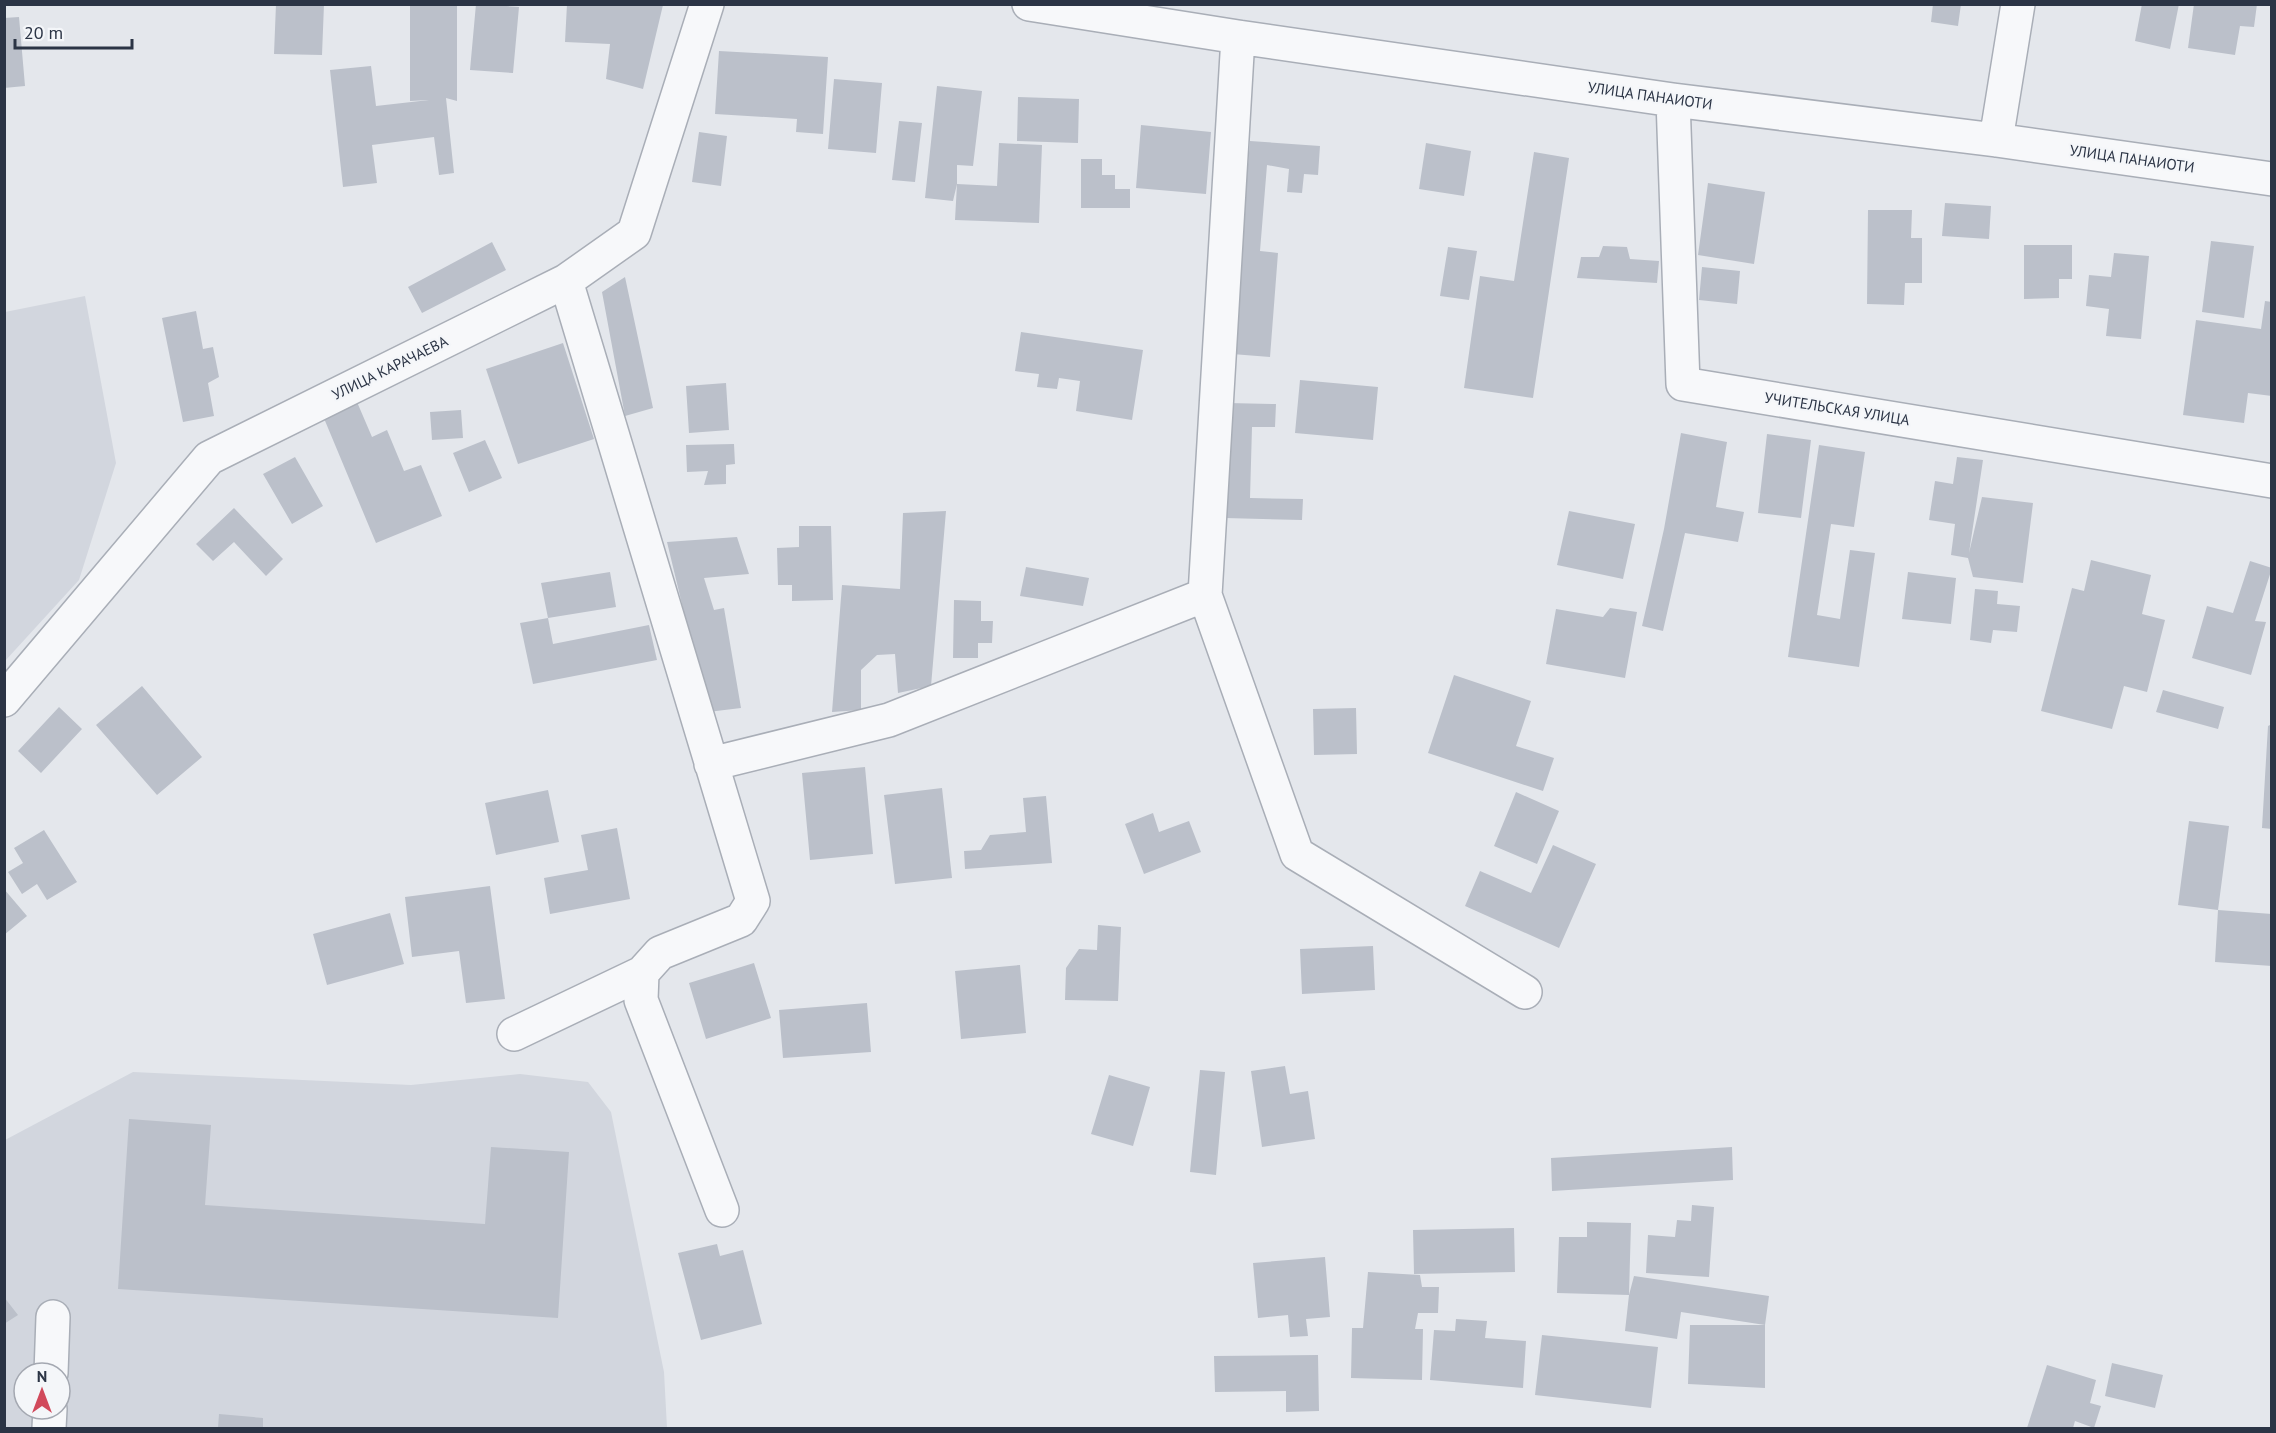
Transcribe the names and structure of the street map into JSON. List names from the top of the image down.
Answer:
{
  "streets": {
    "street": ["УЛИЦА ПАНАИОТИ", "УЛИЦА КАРАЧАЕВА", "УЧИТЕЛЬСКАЯ УЛИЦА"]
  },
  "crossings": [
    ["УЛИЦА ПАНАИОТИ", "УЧИТЕЛЬСКАЯ УЛИЦА"]
  ],
  "scale_bar": "20 m",
  "north": "top"
}
